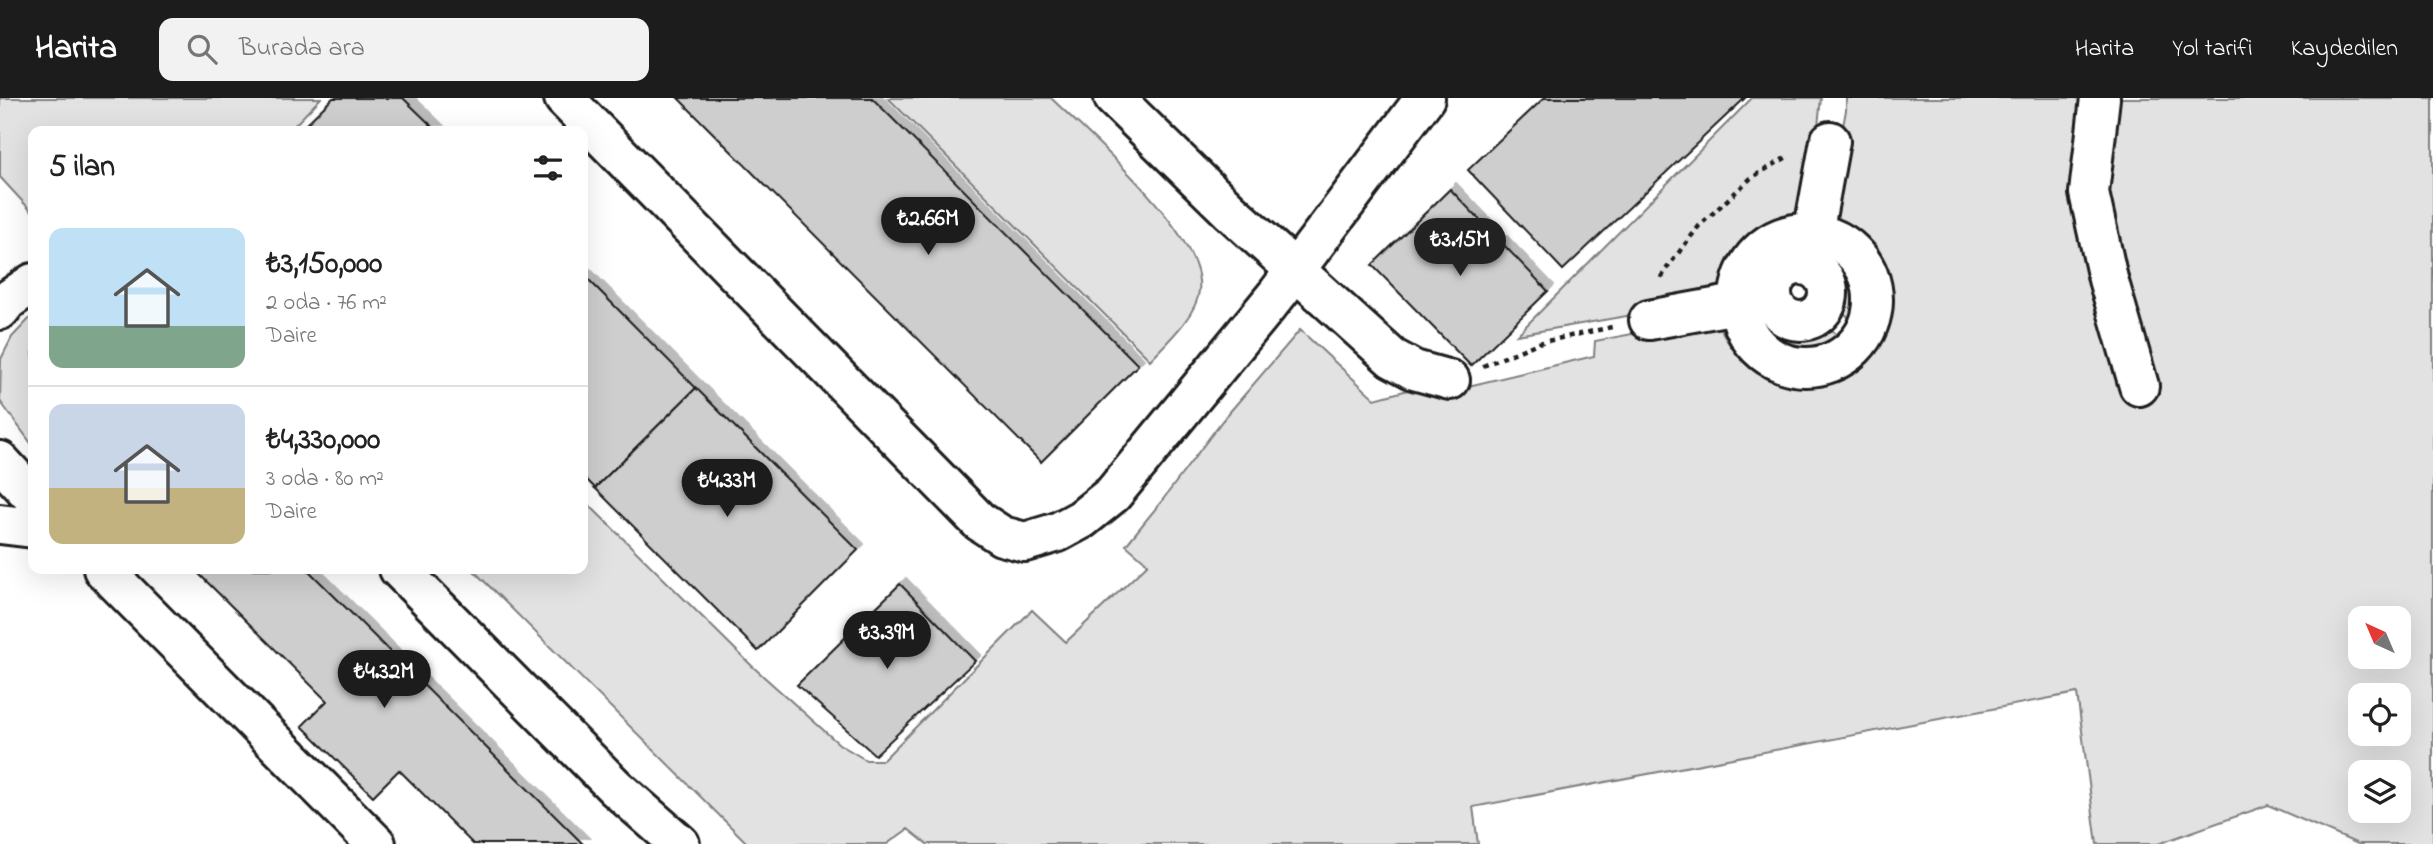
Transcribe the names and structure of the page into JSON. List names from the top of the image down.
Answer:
{
  "north": "top left",
  "page": {
    "header": "Harita",
    "search": "Burada ara",
    "nav": ["Harita", "Yol tarifi", "Kaydedilen"],
    "heading": "5 ilan",
    "price": [
      "₺2.66M",
      "₺3.15M",
      "₺4.33M",
      "₺3.39M",
      "₺4.32M"
    ],
    "list": [
      {
        "name": "₺3,150,000",
        "note": "2 oda · 76 m² · Daire"
      },
      {
        "name": "₺4,330,000",
        "note": "3 oda · 80 m² · Daire"
      }
    ]
  }
}
